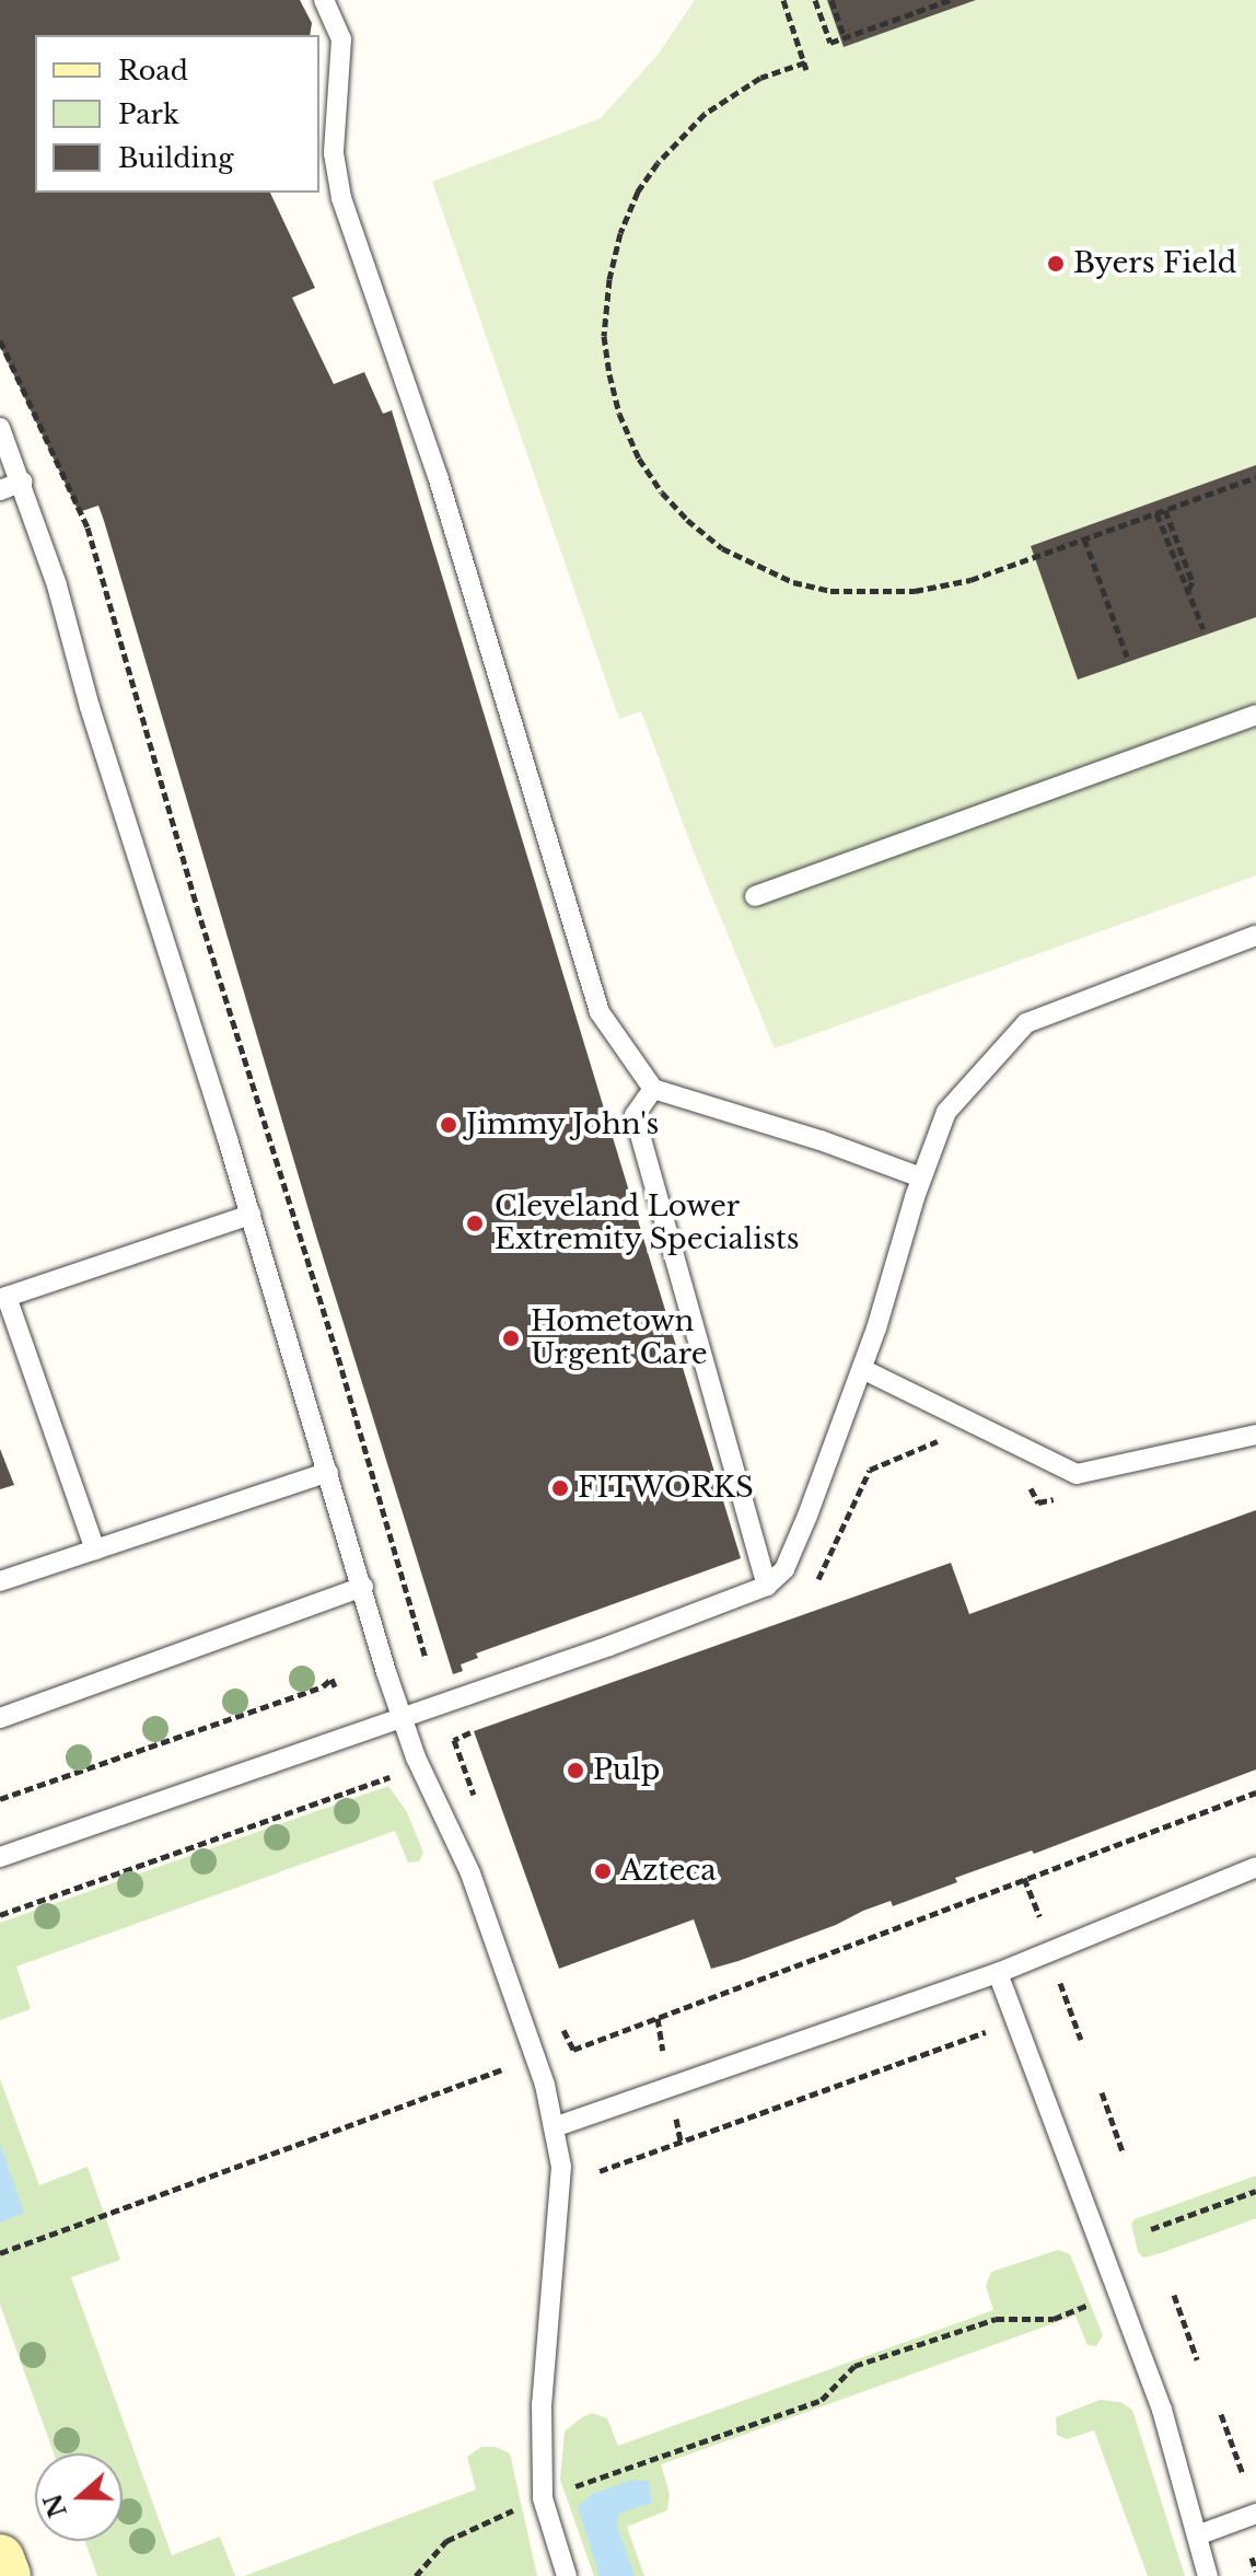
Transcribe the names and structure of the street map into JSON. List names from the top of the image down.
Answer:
{
  "places": [
    "Byers Field",
    "Jimmy John's",
    "Cleveland Lower Extremity Specialists",
    "Hometown Urgent Care",
    "FITWORKS",
    "Pulp",
    "Azteca"
  ],
  "legend": ["Road", "Park", "Building"],
  "north": "left"
}
